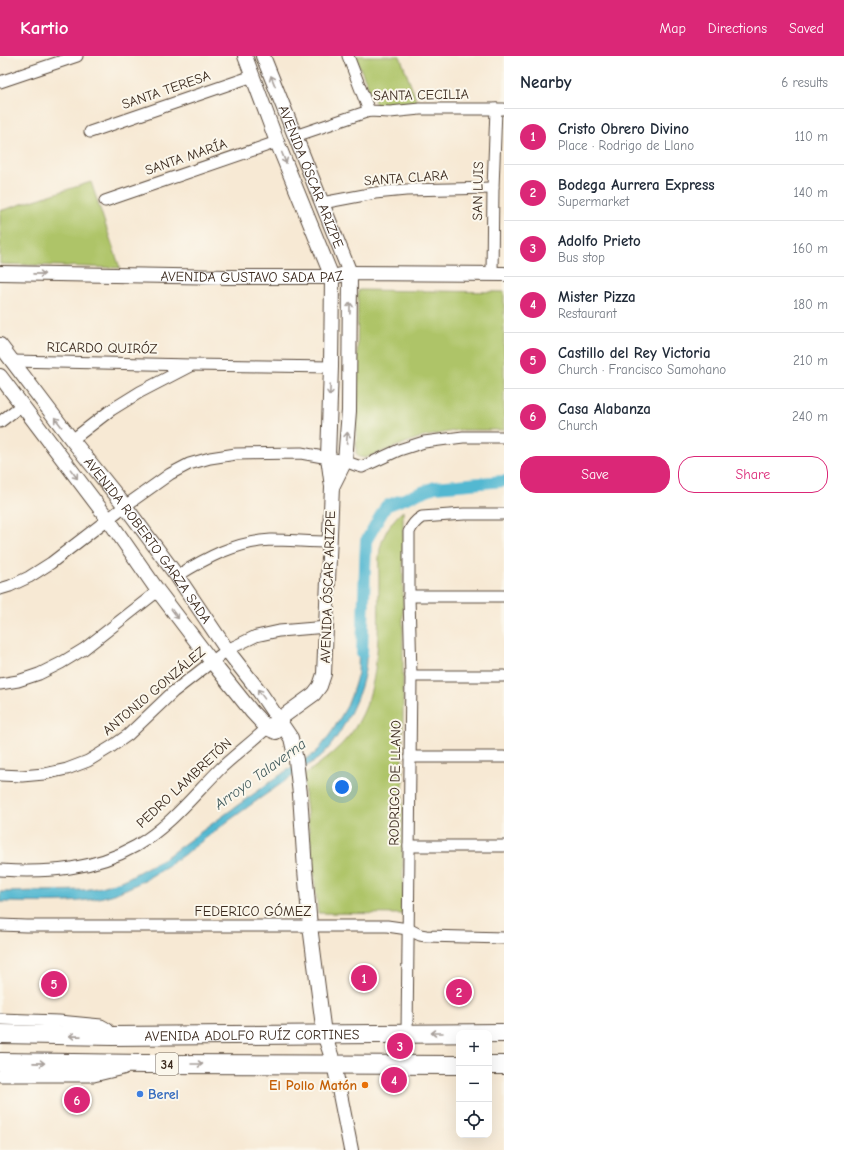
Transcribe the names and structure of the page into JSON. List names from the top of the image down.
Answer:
{
  "streets": {
    "main road": ["AVENIDA ADOLFO RUÍZ CORTINES", "34"],
    "street": [
      "SANTA TERESA",
      "SANTA CECILIA",
      "SANTA MARÍA",
      "AVENIDA ÓSCAR ARIZPE",
      "SANTA CLARA",
      "SAN LUIS",
      "AVENIDA GUSTAVO SADA PAZ",
      "RICARDO QUIRÓZ",
      "AVENIDA ROBERTO GARZA SADA",
      "ANTONIO GONZÁLEZ",
      "PEDRO LAMBRETÓN",
      "RODRIGO DE LLANO",
      "FEDERICO GÓMEZ"
    ]
  },
  "crossings": [
    ["SANTA TERESA", "AVENIDA ÓSCAR ARIZPE"],
    ["SANTA CECILIA", "AVENIDA ÓSCAR ARIZPE"],
    ["SANTA CECILIA", "SAN LUIS"],
    ["SANTA MARÍA", "AVENIDA ÓSCAR ARIZPE"],
    ["AVENIDA ÓSCAR ARIZPE", "SANTA CLARA"],
    ["AVENIDA ÓSCAR ARIZPE", "AVENIDA GUSTAVO SADA PAZ"],
    ["AVENIDA ÓSCAR ARIZPE", "RICARDO QUIRÓZ"],
    ["AVENIDA ÓSCAR ARIZPE", "AVENIDA ROBERTO GARZA SADA"],
    ["AVENIDA ÓSCAR ARIZPE", "ANTONIO GONZÁLEZ"],
    ["SANTA CLARA", "SAN LUIS"],
    ["SAN LUIS", "AVENIDA GUSTAVO SADA PAZ"],
    ["RICARDO QUIRÓZ", "AVENIDA ROBERTO GARZA SADA"],
    ["AVENIDA ROBERTO GARZA SADA", "ANTONIO GONZÁLEZ"],
    ["AVENIDA ROBERTO GARZA SADA", "PEDRO LAMBRETÓN"],
    ["AVENIDA ROBERTO GARZA SADA", "FEDERICO GÓMEZ"],
    ["AVENIDA ROBERTO GARZA SADA", "AVENIDA ADOLFO RUÍZ CORTINES"],
    ["RODRIGO DE LLANO", "FEDERICO GÓMEZ"],
    ["RODRIGO DE LLANO", "AVENIDA ADOLFO RUÍZ CORTINES"]
  ],
  "one_way": ["AVENIDA GUSTAVO SADA PAZ"],
  "water": ["Arroyo Talaverna"],
  "places": ["El Pollo Matón", "Berel"],
  "page": {
    "header": "Kartio",
    "nav": ["Map", "Directions", "Saved"],
    "heading": ["Nearby", "6 results"],
    "list": [
      {
        "mark": "1",
        "name": "Cristo Obrero Divino",
        "note": "Place · Rodrigo de Llano",
        "value": "110 m"
      },
      {
        "mark": "2",
        "name": "Bodega Aurrera Express",
        "note": "Supermarket",
        "value": "140 m"
      },
      {
        "mark": "3",
        "name": "Adolfo Prieto",
        "note": "Bus stop",
        "value": "160 m"
      },
      {
        "mark": "4",
        "name": "Mister Pizza",
        "note": "Restaurant",
        "value": "180 m"
      },
      {
        "mark": "5",
        "name": "Castillo del Rey Victoria",
        "note": "Church · Francisco Samohano",
        "value": "210 m"
      },
      {
        "mark": "6",
        "name": "Casa Alabanza",
        "note": "Church",
        "value": "240 m"
      }
    ],
    "buttons": ["Save", "Share"],
    "pins": [
      "1",
      "5",
      "2",
      "3",
      "4",
      "6"
    ],
    "map_buttons": ["+", "−"]
  }
}
